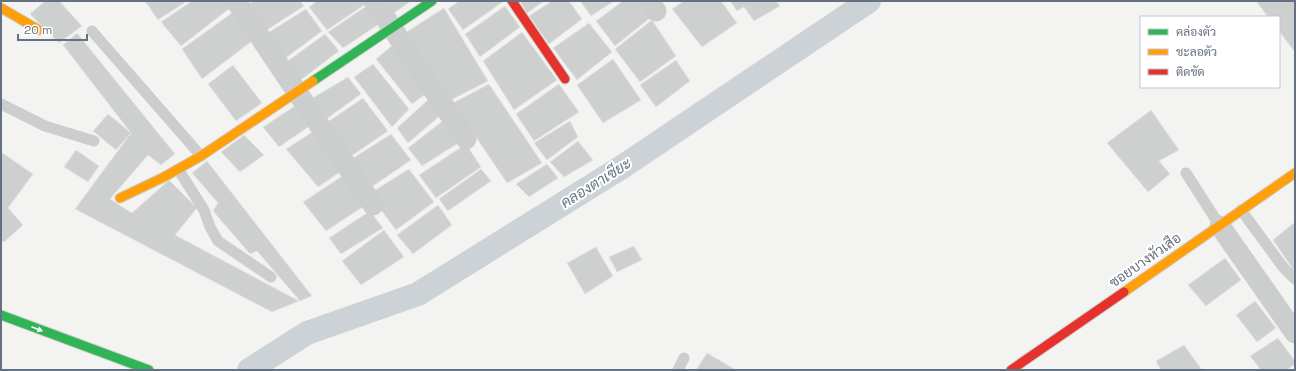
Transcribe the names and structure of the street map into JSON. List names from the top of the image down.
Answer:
{
  "streets": {
    "main road": ["ซอยบางหัวเสือ"]
  },
  "water": ["คลองตาเซียะ"],
  "legend": ["คล่องตัว", "ชะลอตัว", "ติดขัด"],
  "scale_bar": "20 m"
}
